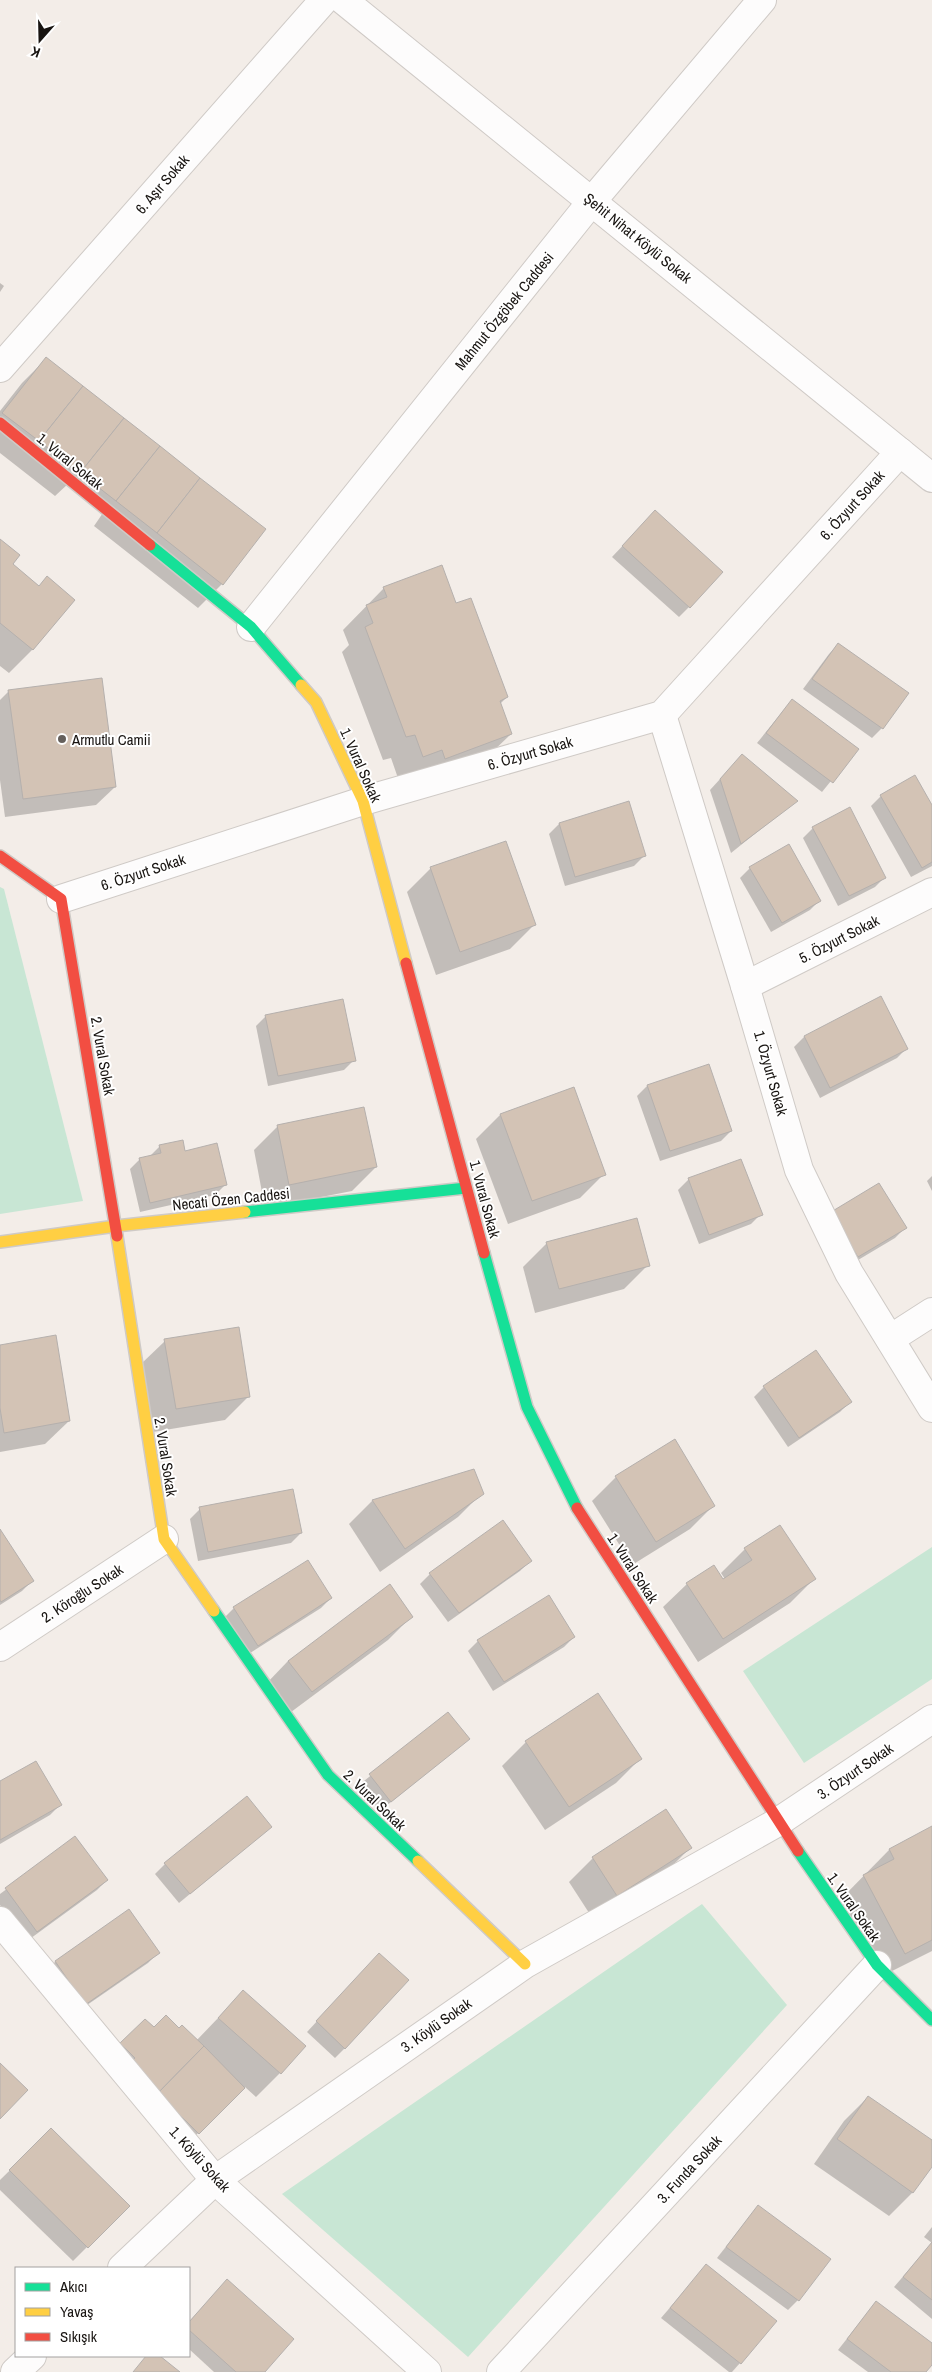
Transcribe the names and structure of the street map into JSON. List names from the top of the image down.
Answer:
{
  "streets": {
    "street": [
      "6. Aşır Sokak",
      "Şehit Nihat Köylü Sokak",
      "Mahmut Özgöbek Caddesi",
      "1. Vural Sokak",
      "6. Özyurt Sokak",
      "5. Özyurt Sokak",
      "2. Vural Sokak",
      "1. Özyurt Sokak",
      "Necati Özen Caddesi",
      "2. Köroğlu Sokak",
      "3. Özyurt Sokak",
      "3. Köylü Sokak",
      "1. Köylü Sokak",
      "3. Funda Sokak"
    ]
  },
  "crossings": [
    ["Şehit Nihat Köylü Sokak", "Mahmut Özgöbek Caddesi"],
    ["Şehit Nihat Köylü Sokak", "6. Özyurt Sokak"],
    ["Mahmut Özgöbek Caddesi", "1. Vural Sokak"],
    ["1. Vural Sokak", "6. Özyurt Sokak"],
    ["1. Vural Sokak", "Necati Özen Caddesi"],
    ["1. Vural Sokak", "3. Özyurt Sokak"],
    ["1. Vural Sokak", "3. Köylü Sokak"],
    ["1. Vural Sokak", "3. Funda Sokak"],
    ["6. Özyurt Sokak", "2. Vural Sokak"],
    ["6. Özyurt Sokak", "1. Özyurt Sokak"],
    ["5. Özyurt Sokak", "1. Özyurt Sokak"],
    ["2. Vural Sokak", "Necati Özen Caddesi"],
    ["2. Vural Sokak", "2. Köroğlu Sokak"],
    ["2. Vural Sokak", "3. Köylü Sokak"],
    ["3. Özyurt Sokak", "3. Köylü Sokak"],
    ["3. Köylü Sokak", "1. Köylü Sokak"]
  ],
  "places": ["Armutlu Camii"],
  "legend": ["Akıcı", "Yavaş", "Sıkışık"],
  "north": "bottom"
}
